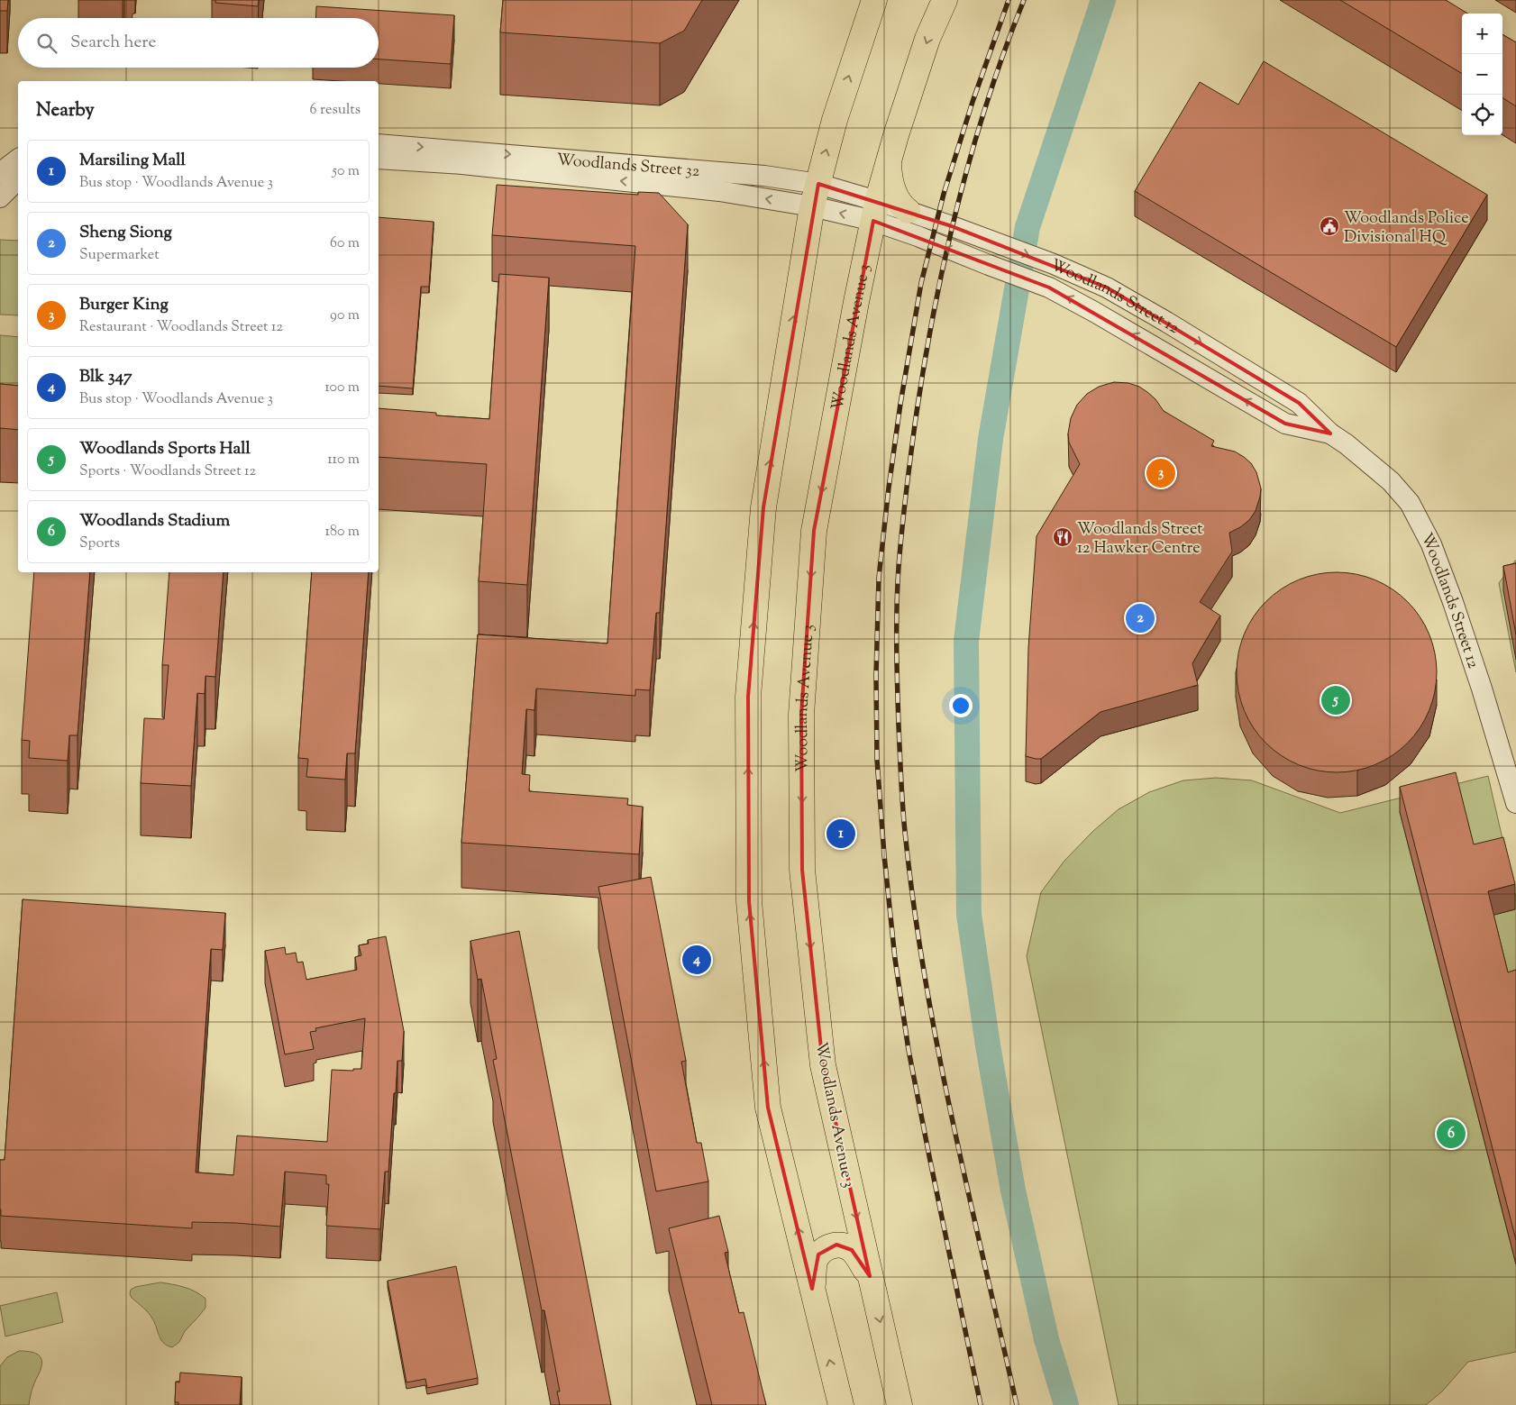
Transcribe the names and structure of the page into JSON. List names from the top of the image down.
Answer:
{
  "streets": {
    "main road": ["Woodlands Avenue 3"],
    "street": ["Woodlands Street 32", "Woodlands Street 12"]
  },
  "crossings": [
    ["Woodlands Street 32", "Woodlands Street 12"],
    ["Woodlands Street 32", "Woodlands Avenue 3"],
    ["Woodlands Street 12", "Woodlands Avenue 3"]
  ],
  "places": {
    "public building": ["Woodlands Police Divisional HQ"],
    "restaurant": ["Woodlands Street 12 Hawker Centre"]
  },
  "page": {
    "map_buttons": ["+", "−"],
    "search": "Search here",
    "heading": ["Nearby", "6 results"],
    "list": [
      {
        "mark": "1",
        "name": "Marsiling Mall",
        "note": "Bus stop · Woodlands Avenue 3",
        "value": "50 m"
      },
      {
        "mark": "2",
        "name": "Sheng Siong",
        "note": "Supermarket",
        "value": "60 m"
      },
      {
        "mark": "3",
        "name": "Burger King",
        "note": "Restaurant · Woodlands Street 12",
        "value": "90 m"
      },
      {
        "mark": "4",
        "name": "Blk 347",
        "note": "Bus stop · Woodlands Avenue 3",
        "value": "100 m"
      },
      {
        "mark": "5",
        "name": "Woodlands Sports Hall",
        "note": "Sports · Woodlands Street 12",
        "value": "110 m"
      },
      {
        "mark": "6",
        "name": "Woodlands Stadium",
        "note": "Sports",
        "value": "180 m"
      }
    ],
    "pins": [
      "3",
      "2",
      "5",
      "1",
      "4",
      "6"
    ]
  }
}
